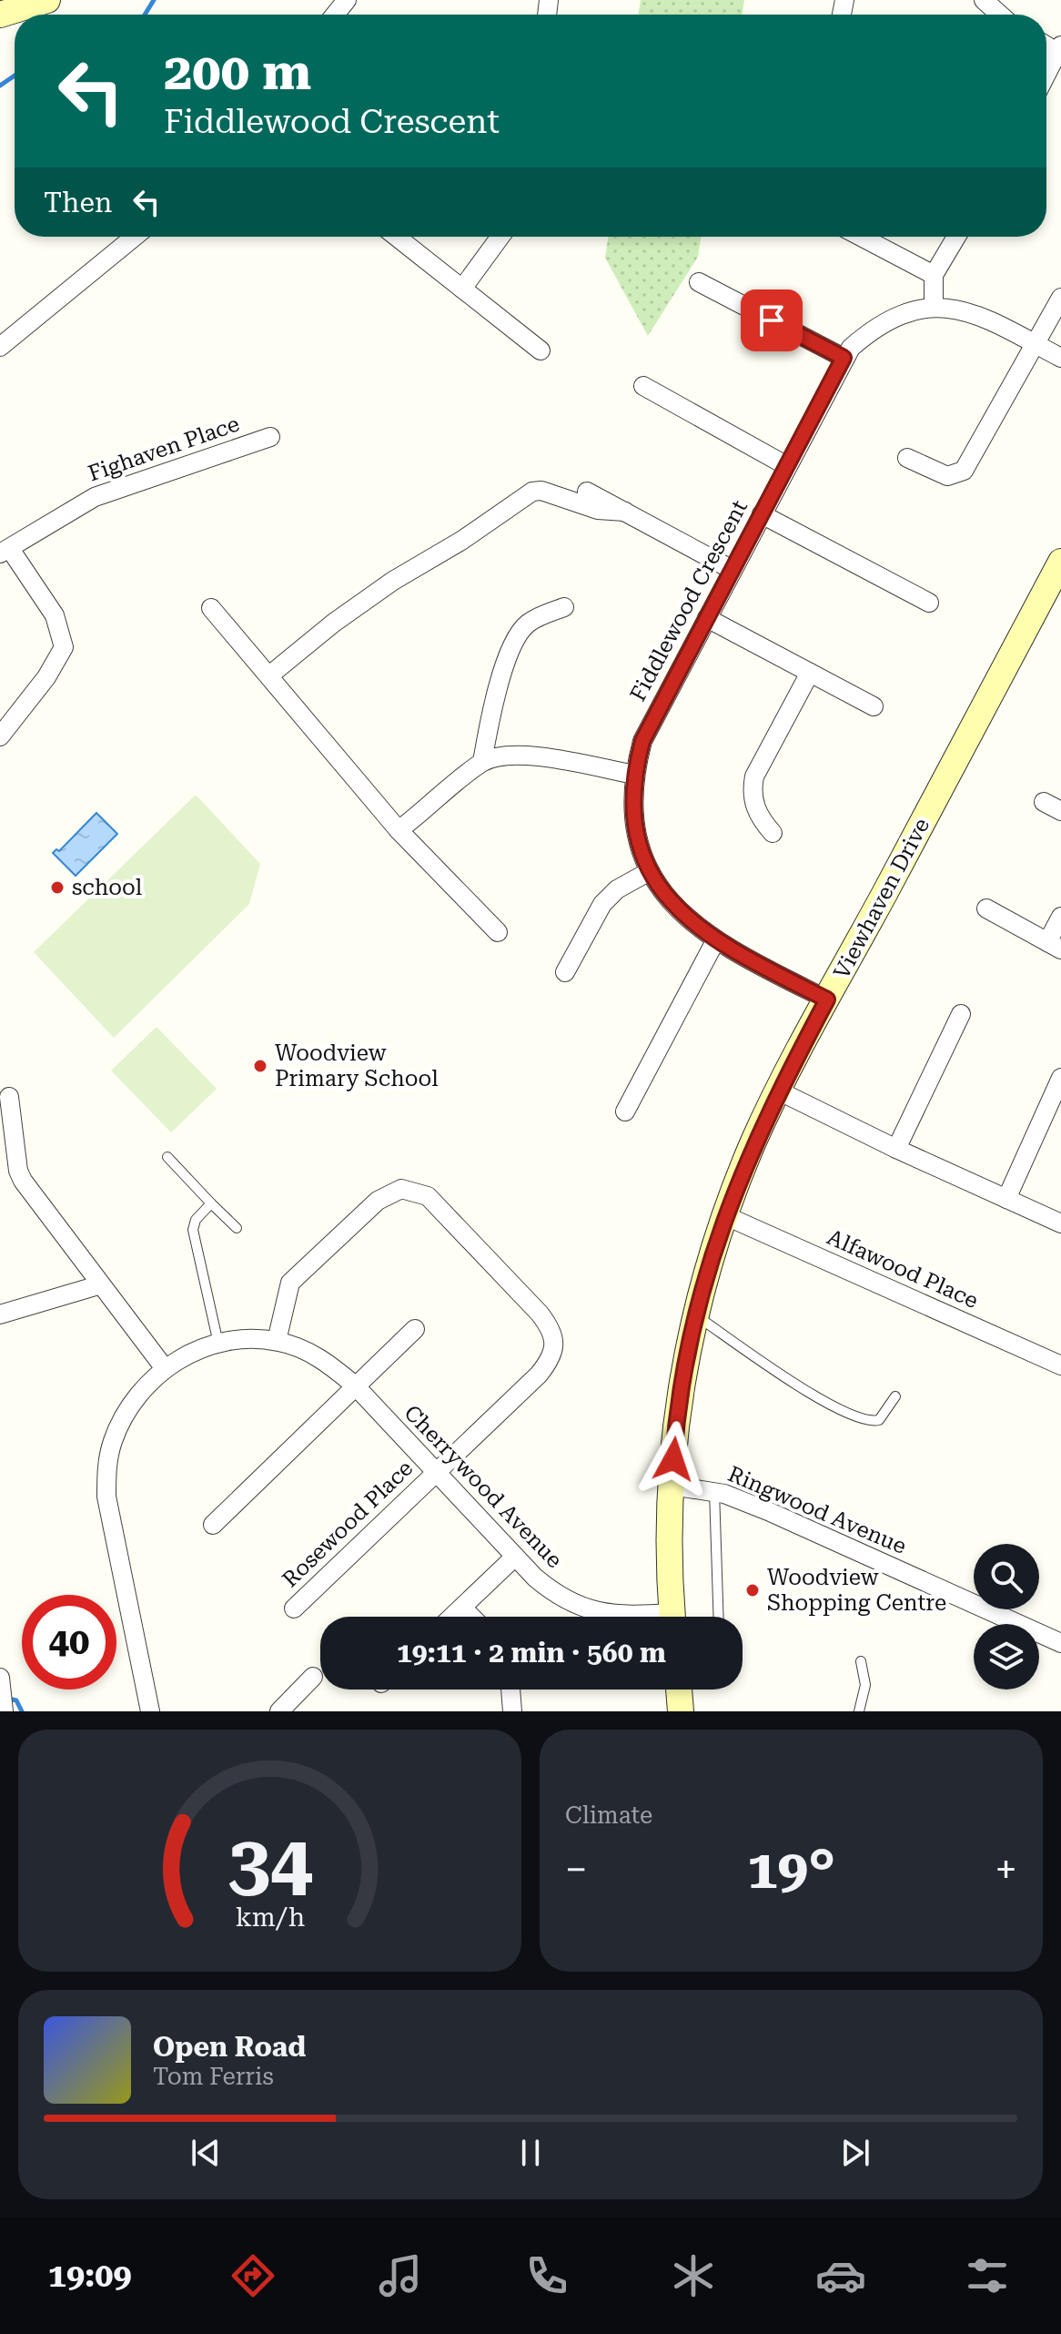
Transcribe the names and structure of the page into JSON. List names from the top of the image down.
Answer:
{
  "streets": {
    "street": [
      "Fighaven Place",
      "Fiddlewood Crescent",
      "Viewhaven Drive",
      "Alfawood Place",
      "Cherrywood Avenue",
      "Ringwood Avenue",
      "Rosewood Place"
    ]
  },
  "crossings": [
    ["Fiddlewood Crescent", "Viewhaven Drive"],
    ["Viewhaven Drive", "Alfawood Place"],
    ["Viewhaven Drive", "Ringwood Avenue"],
    ["Cherrywood Avenue", "Rosewood Place"]
  ],
  "places": ["school", "Woodview Primary School", "Woodview Shopping Centre"],
  "page": {
    "turn": ["200 m", "Fiddlewood Crescent"],
    "then": "Then",
    "limit": "40",
    "trip": "19:11 · 2 min · 560 m",
    "tile": "Climate",
    "heat": ["−", "19°", "+"],
    "song": ["Open Road", "Tom Ferris"],
    "tabs": "19:09",
    "gauge": ["34", "km/h"]
  }
}
